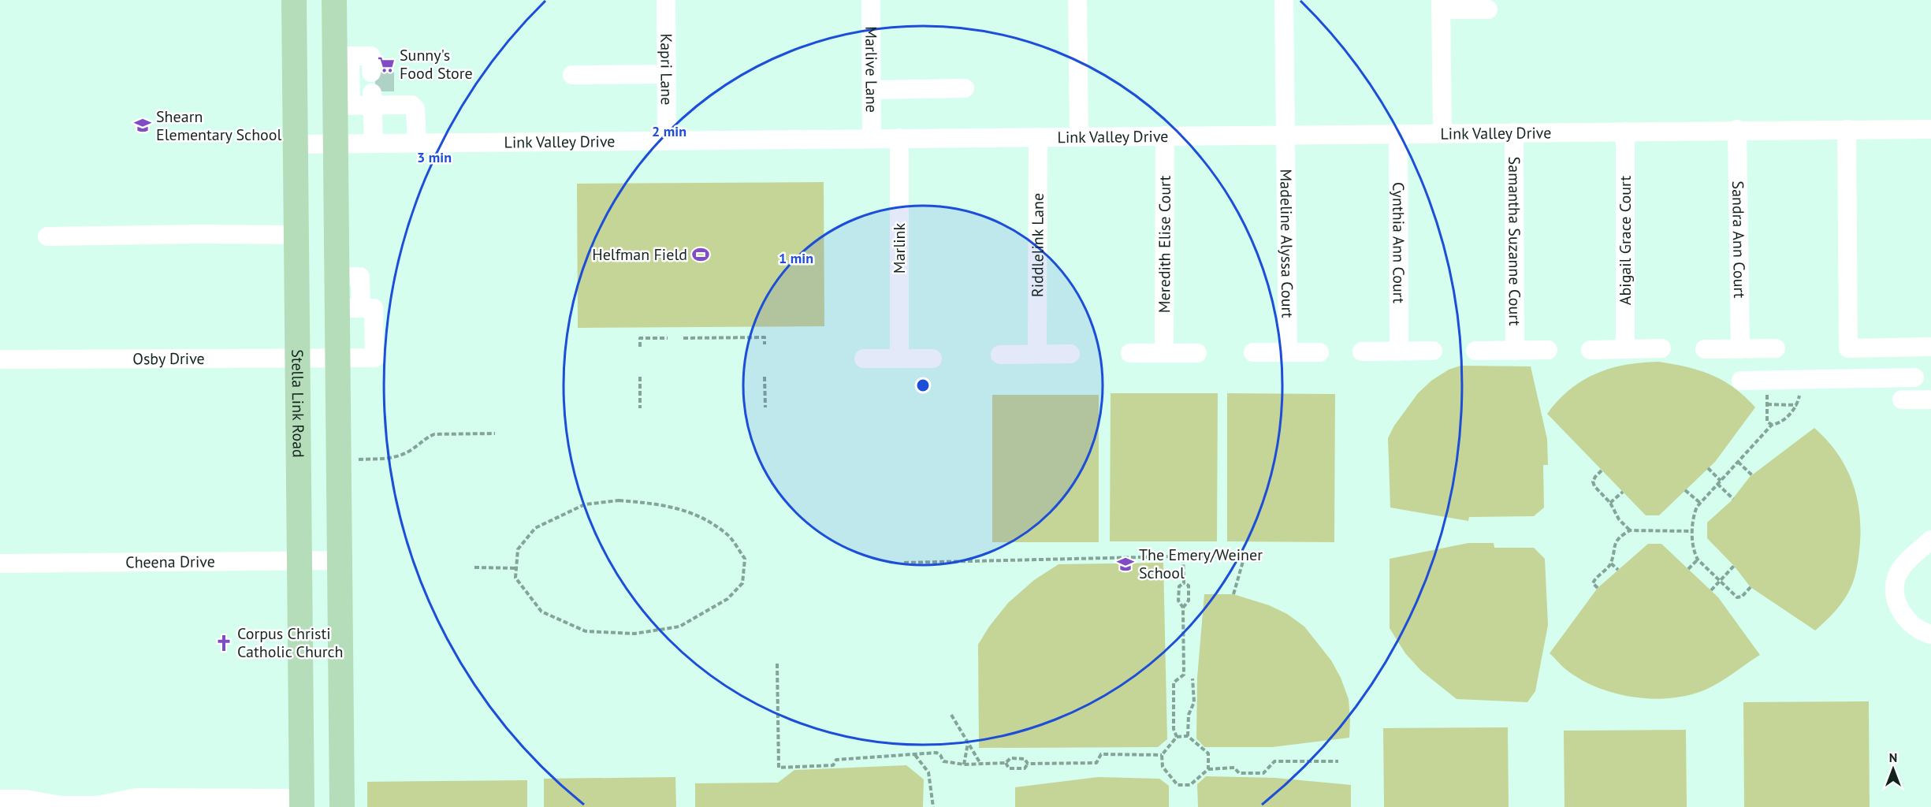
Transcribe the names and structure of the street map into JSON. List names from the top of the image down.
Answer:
{
  "streets": {
    "main road": ["Stella Link Road"],
    "street": [
      "Marlive Lane",
      "Kapri Lane",
      "Link Valley Drive",
      "Sandra Ann Court",
      "Abigail Grace Court",
      "Samantha Suzanne Court",
      "Cynthia Ann Court",
      "Madeline Alyssa Court",
      "Meredith Elise Court",
      "Riddlelink Lane",
      "Marlink",
      "Osby Drive",
      "Cheena Drive"
    ]
  },
  "crossings": [
    ["Marlive Lane", "Link Valley Drive"],
    ["Kapri Lane", "Link Valley Drive"],
    ["Link Valley Drive", "Sandra Ann Court"],
    ["Link Valley Drive", "Abigail Grace Court"],
    ["Link Valley Drive", "Samantha Suzanne Court"],
    ["Link Valley Drive", "Cynthia Ann Court"],
    ["Link Valley Drive", "Madeline Alyssa Court"],
    ["Link Valley Drive", "Meredith Elise Court"],
    ["Link Valley Drive", "Riddlelink Lane"],
    ["Link Valley Drive", "Marlink"],
    ["Link Valley Drive", "Stella Link Road"],
    ["Osby Drive", "Stella Link Road"],
    ["Stella Link Road", "Cheena Drive"]
  ],
  "places": {
    "supermarket": ["Sunny's Food Store"],
    "school or university": ["Shearn Elementary School", "The Emery/Weiner School"],
    "sports": ["Helfman Field"],
    "church": ["Corpus Christi Catholic Church"]
  },
  "north": "top",
  "rings": ["2 min", "3 min", "1 min"]
}
